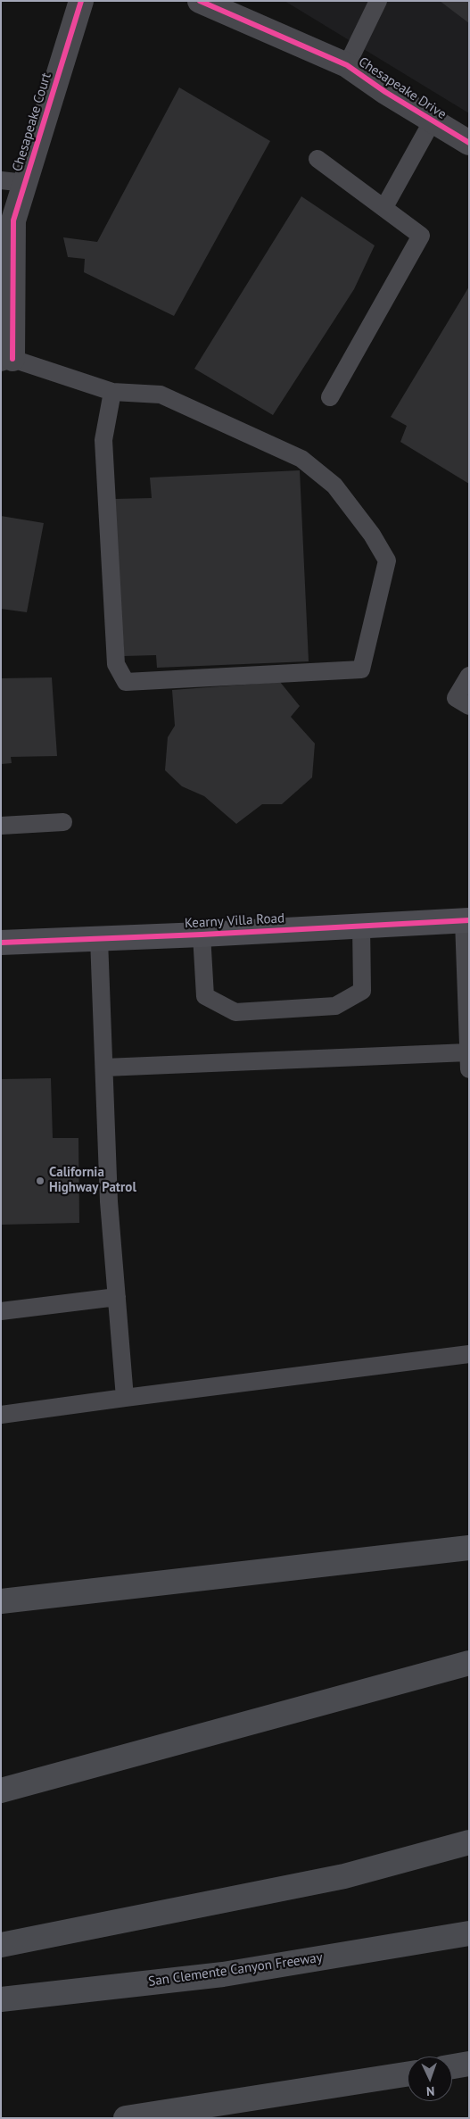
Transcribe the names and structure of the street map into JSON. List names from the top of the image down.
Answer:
{
  "streets": {
    "highway": ["San Clemente Canyon Freeway"],
    "main road": ["Kearny Villa Road"],
    "street": ["Chesapeake Drive", "Chesapeake Court"]
  },
  "places": ["California Highway Patrol"],
  "north": "bottom"
}
